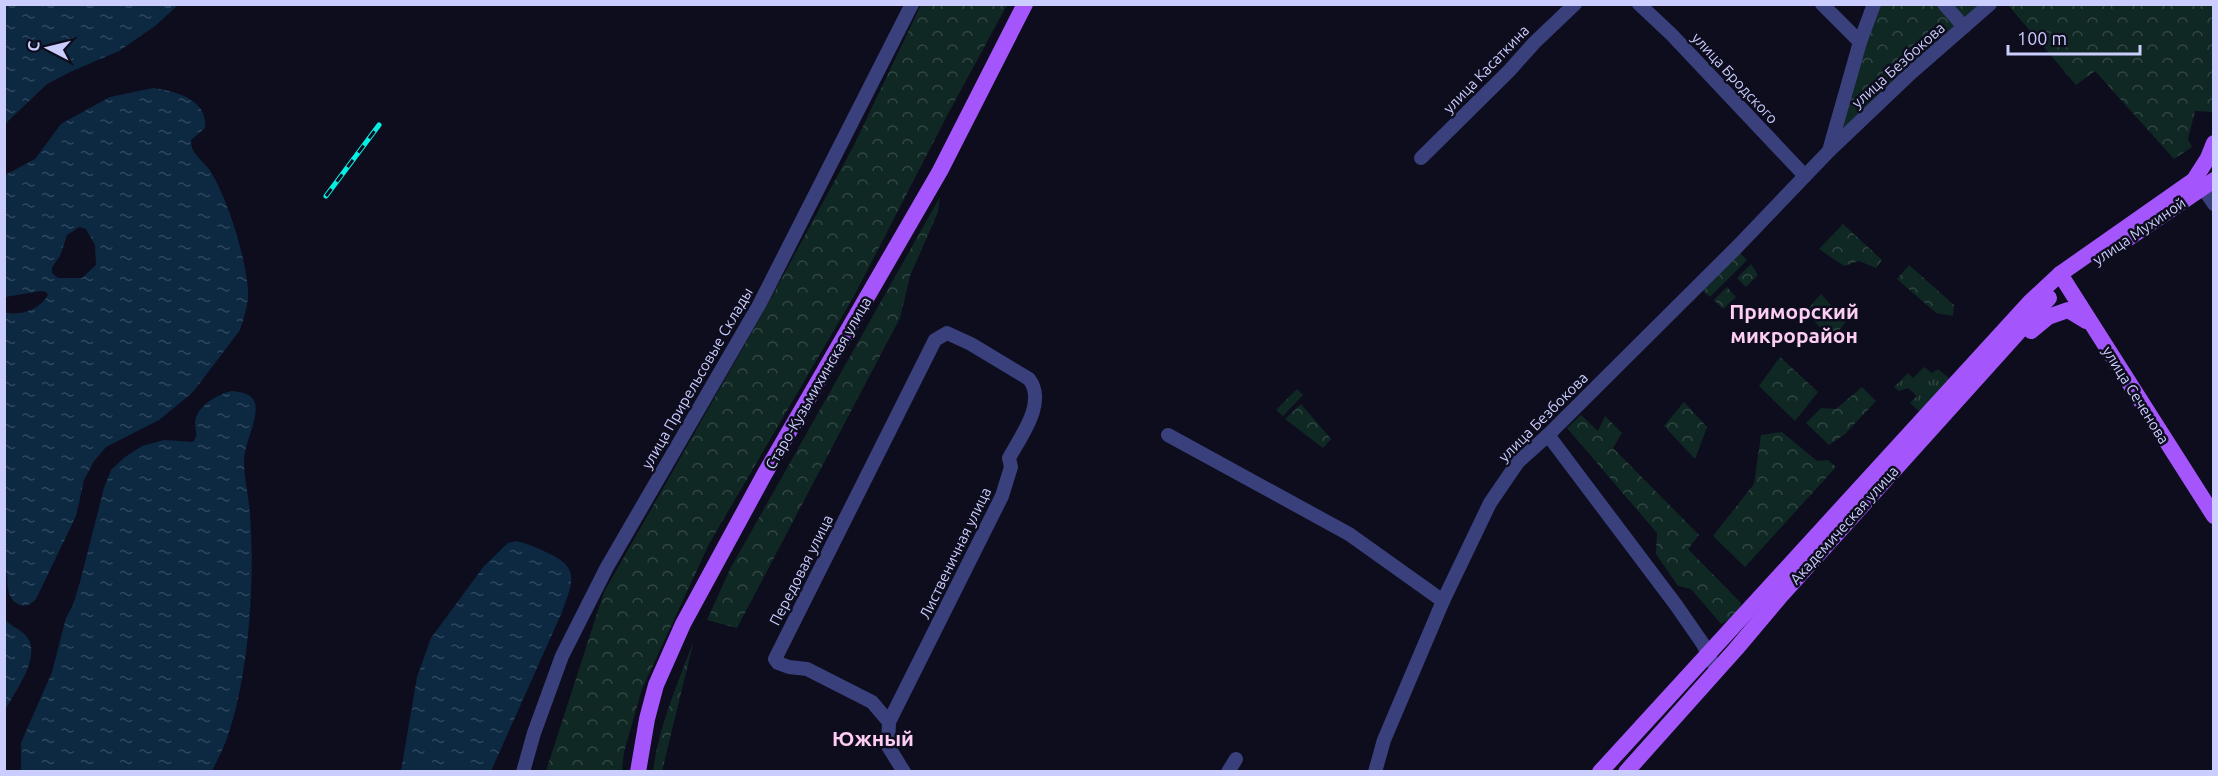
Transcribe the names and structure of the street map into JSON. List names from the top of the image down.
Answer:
{
  "streets": {
    "main road": [
      "улица Мухиной",
      "Старо-Кузьмихинская улица",
      "улица Сеченова",
      "Академическая улица"
    ],
    "street": [
      "улица Безбокова",
      "улица Касаткина",
      "улица Бродского",
      "улица Прирельсовые Склады",
      "Лиственичная улица",
      "Передовая улица"
    ]
  },
  "crossings": [
    ["улица Безбокова", "улица Бродского"],
    ["улица Мухиной", "улица Сеченова"],
    ["улица Мухиной", "Академическая улица"],
    ["улица Сеченова", "Академическая улица"],
    ["Лиственичная улица", "Передовая улица"]
  ],
  "districts": ["Приморский микрорайон", "Южный"],
  "scale_bar": "100 m",
  "north": "left"
}
